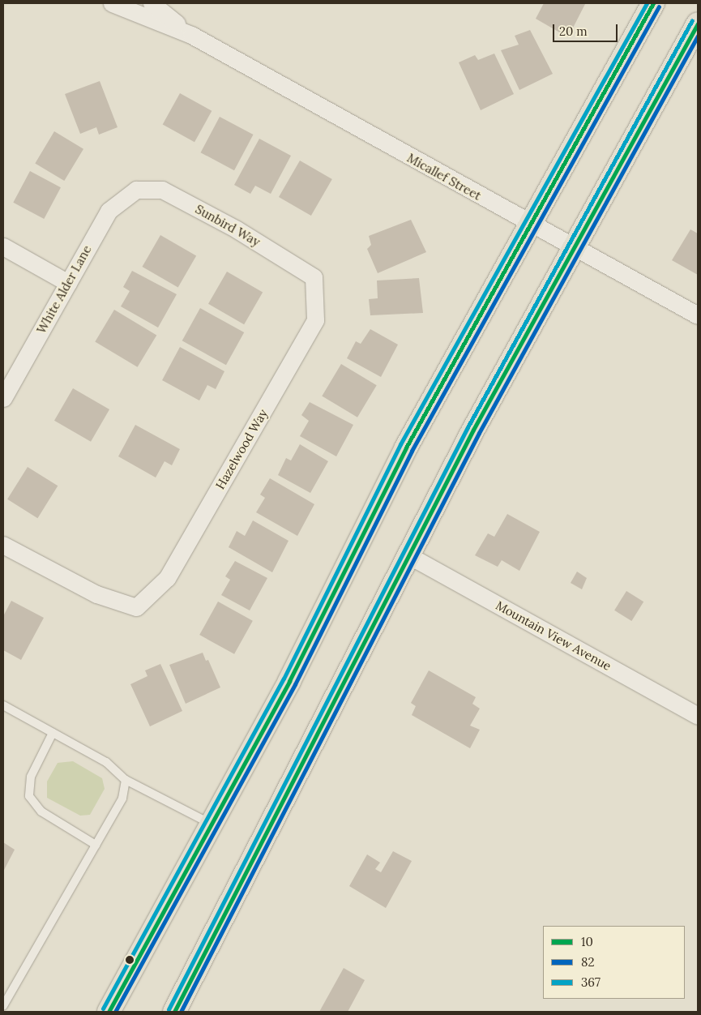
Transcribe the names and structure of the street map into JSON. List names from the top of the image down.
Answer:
{
  "streets": {
    "street": [
      "Micallef Street",
      "Sunbird Way",
      "White Alder Lane",
      "Hazelwood Way",
      "Mountain View Avenue"
    ]
  },
  "crossings": [
    ["Sunbird Way", "White Alder Lane"],
    ["Sunbird Way", "Hazelwood Way"]
  ],
  "lines": ["transit line 10", "transit line 367", "transit line 82"],
  "legend": ["10", "82", "367"],
  "scale_bar": "20 m"
}
